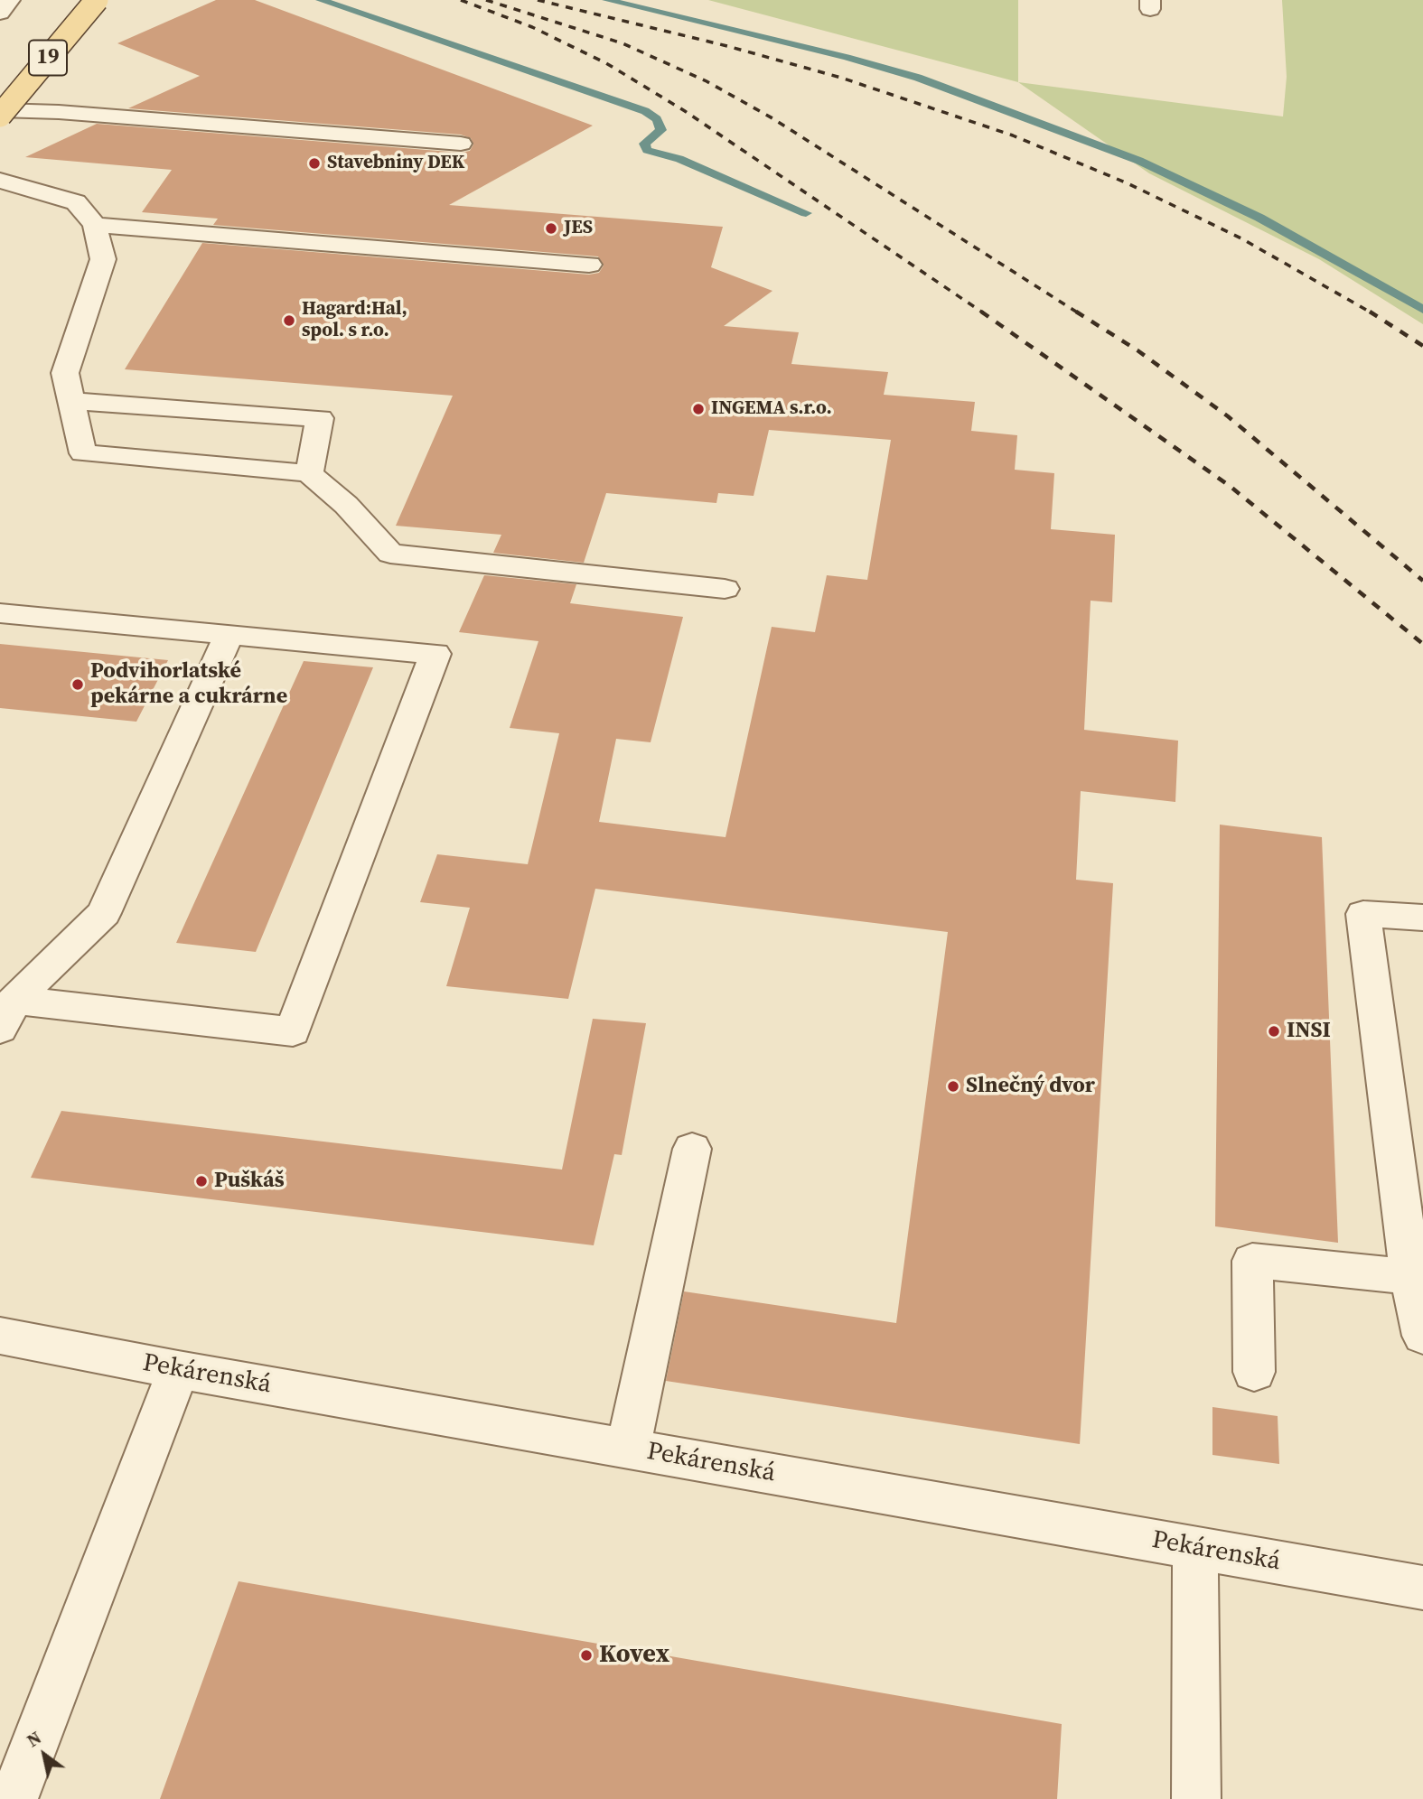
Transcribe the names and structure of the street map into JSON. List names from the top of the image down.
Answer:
{
  "streets": {
    "main road": ["19"],
    "lane": ["Pekárenská"]
  },
  "places": [
    "Stavebniny DEK",
    "JES",
    "Hagard:Hal, spol. s r.o.",
    "INGEMA s.r.o.",
    "Podvihorlatské pekárne a cukrárne",
    "INSI",
    "Slnečný dvor",
    "Puškáš",
    "Kovex"
  ],
  "north": "top left"
}
